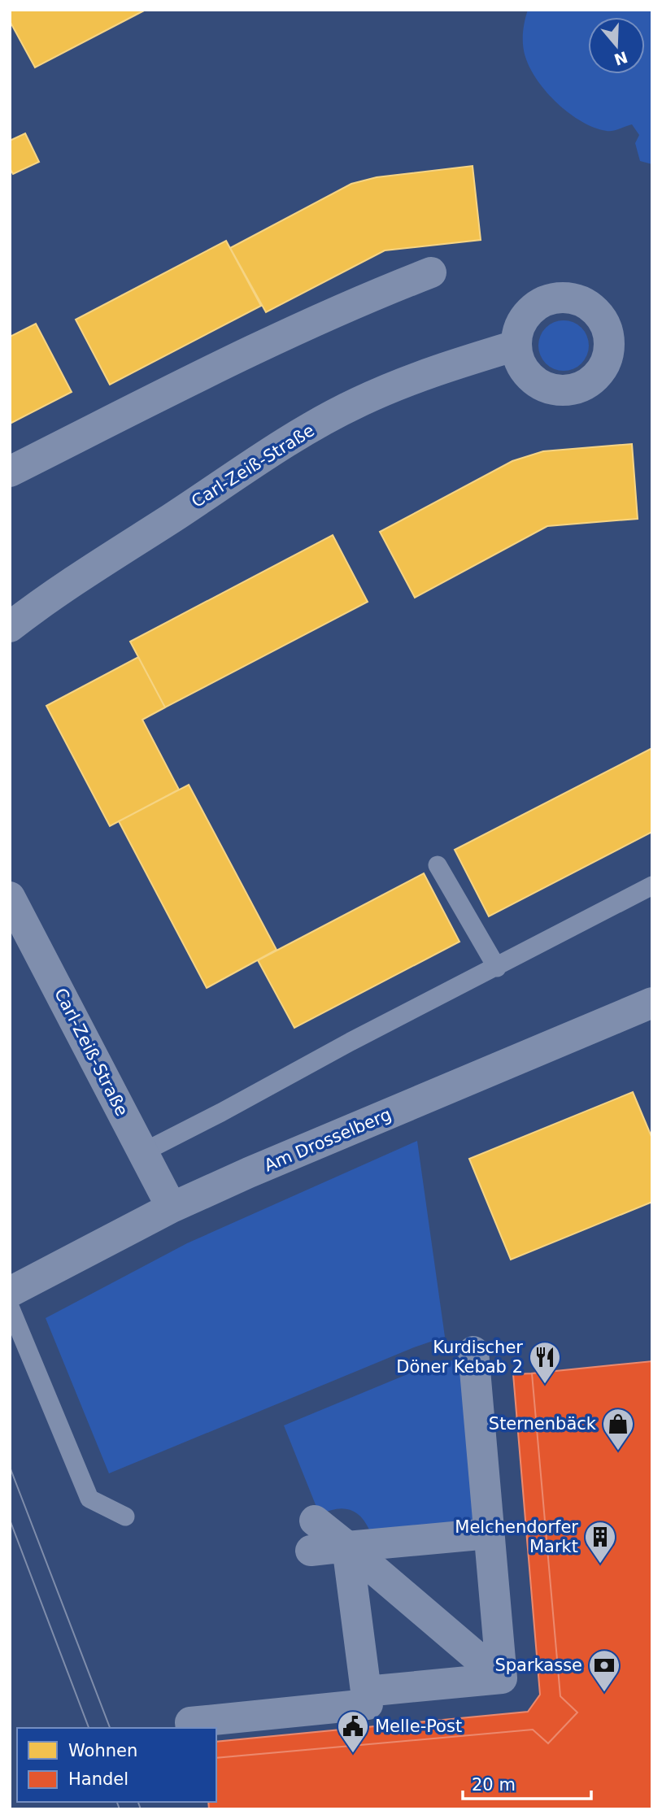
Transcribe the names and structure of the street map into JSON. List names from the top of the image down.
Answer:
{
  "streets": {
    "street": ["Carl-Zeiß-Straße", "Am Drosselberg"]
  },
  "crossings": [
    ["Carl-Zeiß-Straße", "Am Drosselberg"]
  ],
  "places": {
    "restaurant": ["Kurdischer Döner Kebab 2"],
    "shop": ["Sternenbäck"],
    "building": ["Melchendorfer Markt"],
    "bank": ["Sparkasse"],
    "public building": ["Melle-Post"]
  },
  "legend": ["Wohnen", "Handel"],
  "scale_bar": "20 m",
  "north": "bottom"
}
